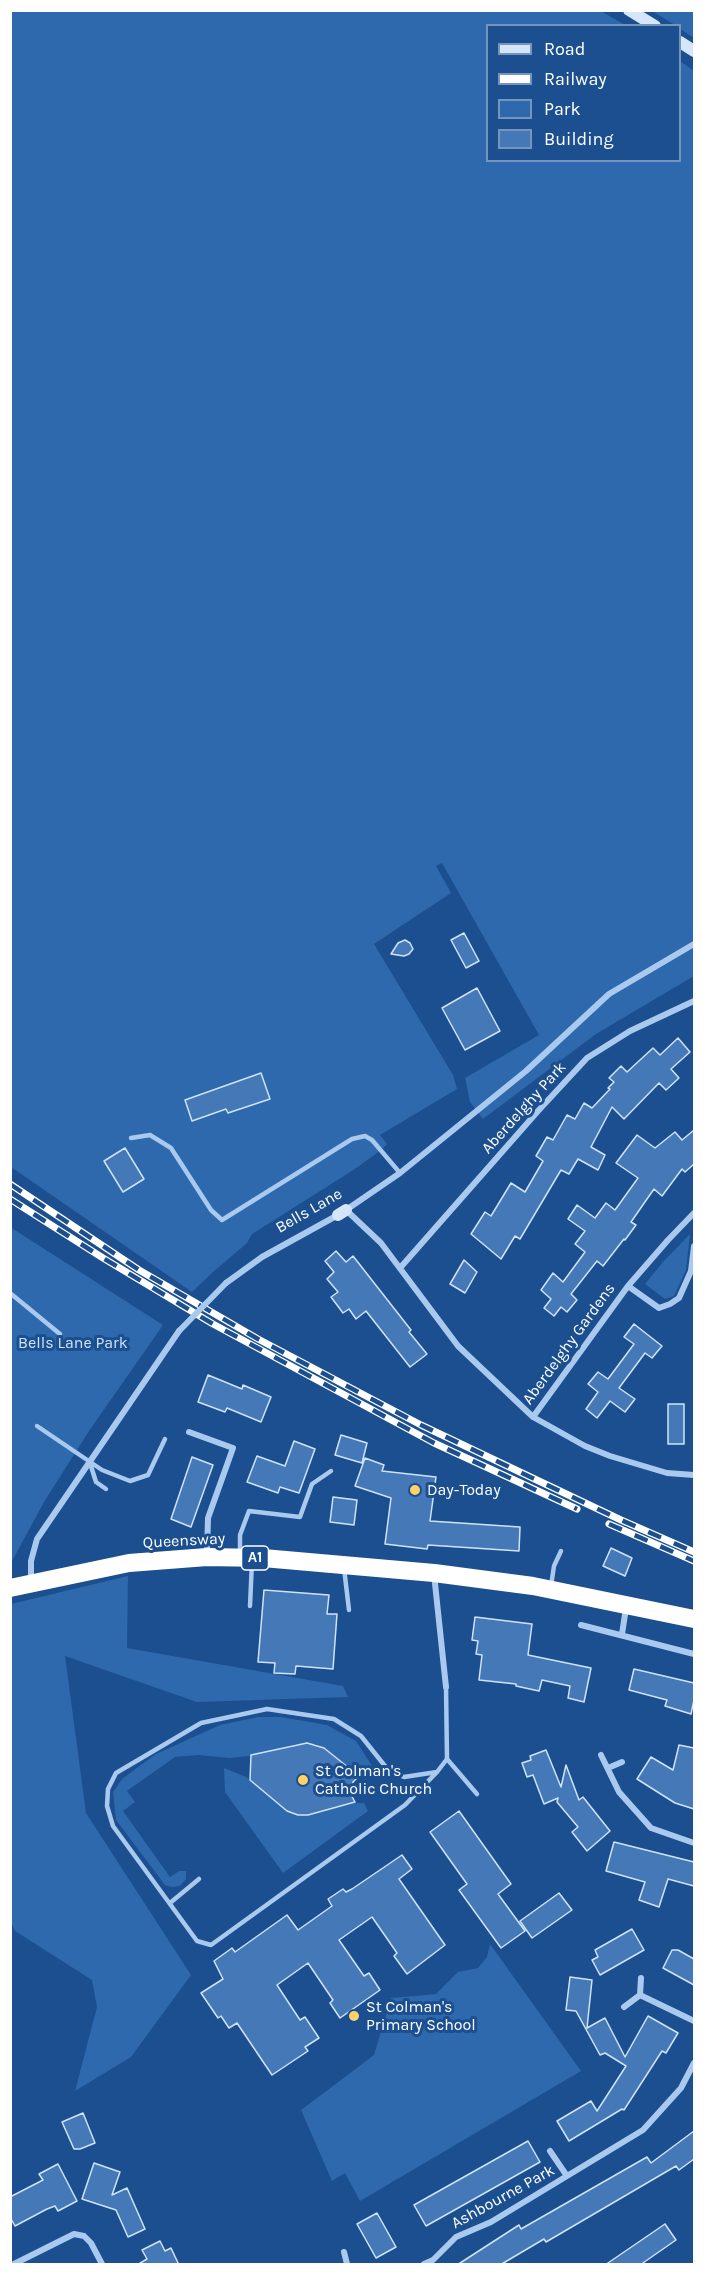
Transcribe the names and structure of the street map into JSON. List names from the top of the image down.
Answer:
{
  "streets": {
    "highway": ["Queensway", "A1"],
    "street": [
      "Aberdelghy Park",
      "Bells Lane",
      "Aberdelghy Gardens",
      "Ashbourne Park"
    ]
  },
  "crossings": [
    ["Bells Lane", "Queensway"]
  ],
  "parks": ["Bells Lane Park"],
  "places": ["Day-Today", "St Colman's Catholic Church", "St Colman's Primary School"],
  "legend": [
    "Road",
    "Railway",
    "Park",
    "Building"
  ]
}
